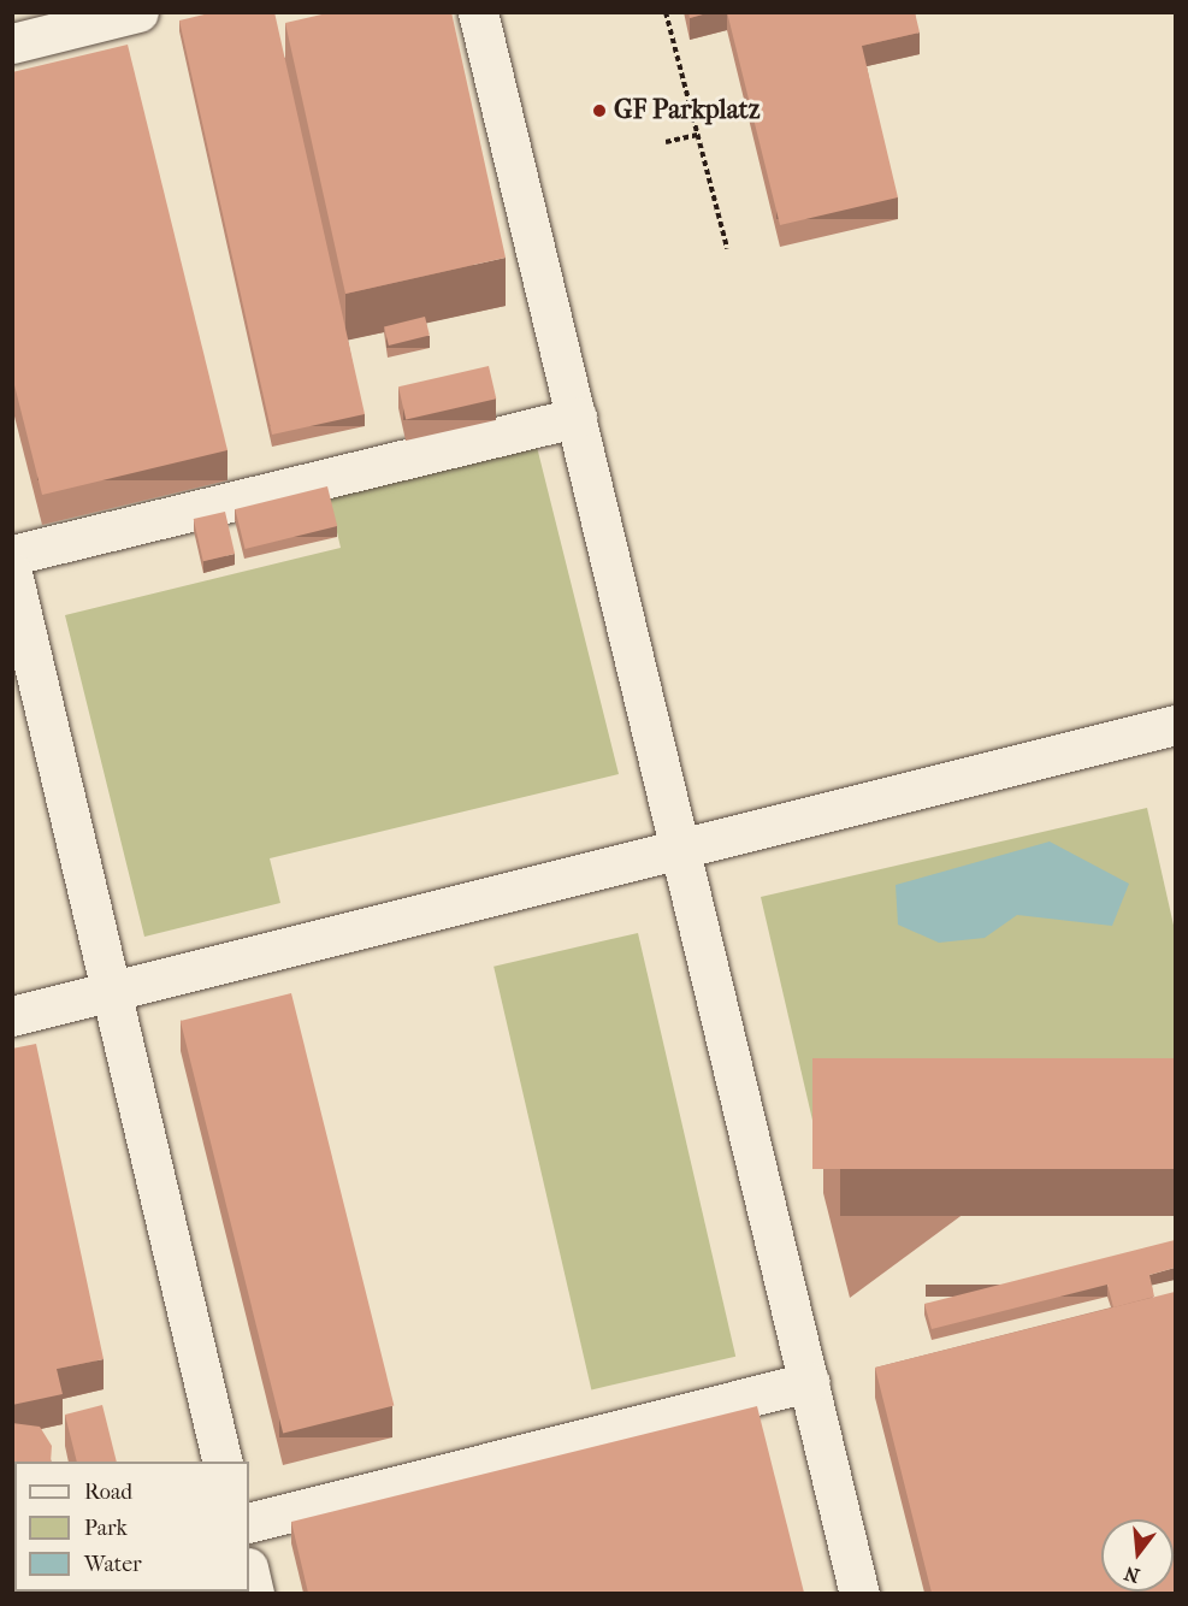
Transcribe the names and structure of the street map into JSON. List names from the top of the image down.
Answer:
{
  "places": ["GF Parkplatz"],
  "legend": ["Road", "Park", "Water"],
  "north": "bottom"
}
